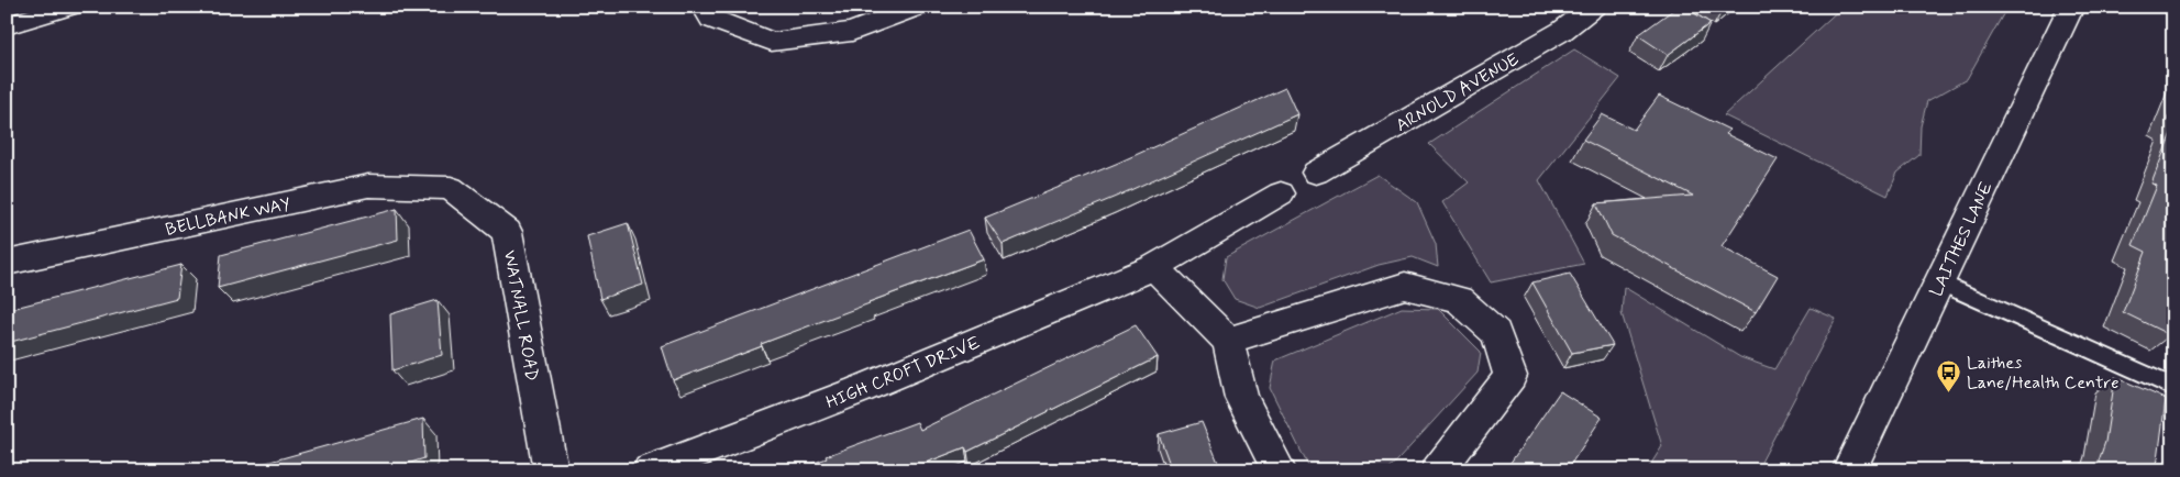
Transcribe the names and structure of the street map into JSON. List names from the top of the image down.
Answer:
{
  "streets": {
    "street": [
      "ARNOLD AVENUE",
      "BELLBANK WAY",
      "LAITHES LANE",
      "WATNALL ROAD",
      "HIGH CROFT DRIVE"
    ]
  },
  "crossings": [
    ["BELLBANK WAY", "WATNALL ROAD"]
  ],
  "places": {
    "bus stop": ["Laithes Lane/Health Centre"]
  }
}
